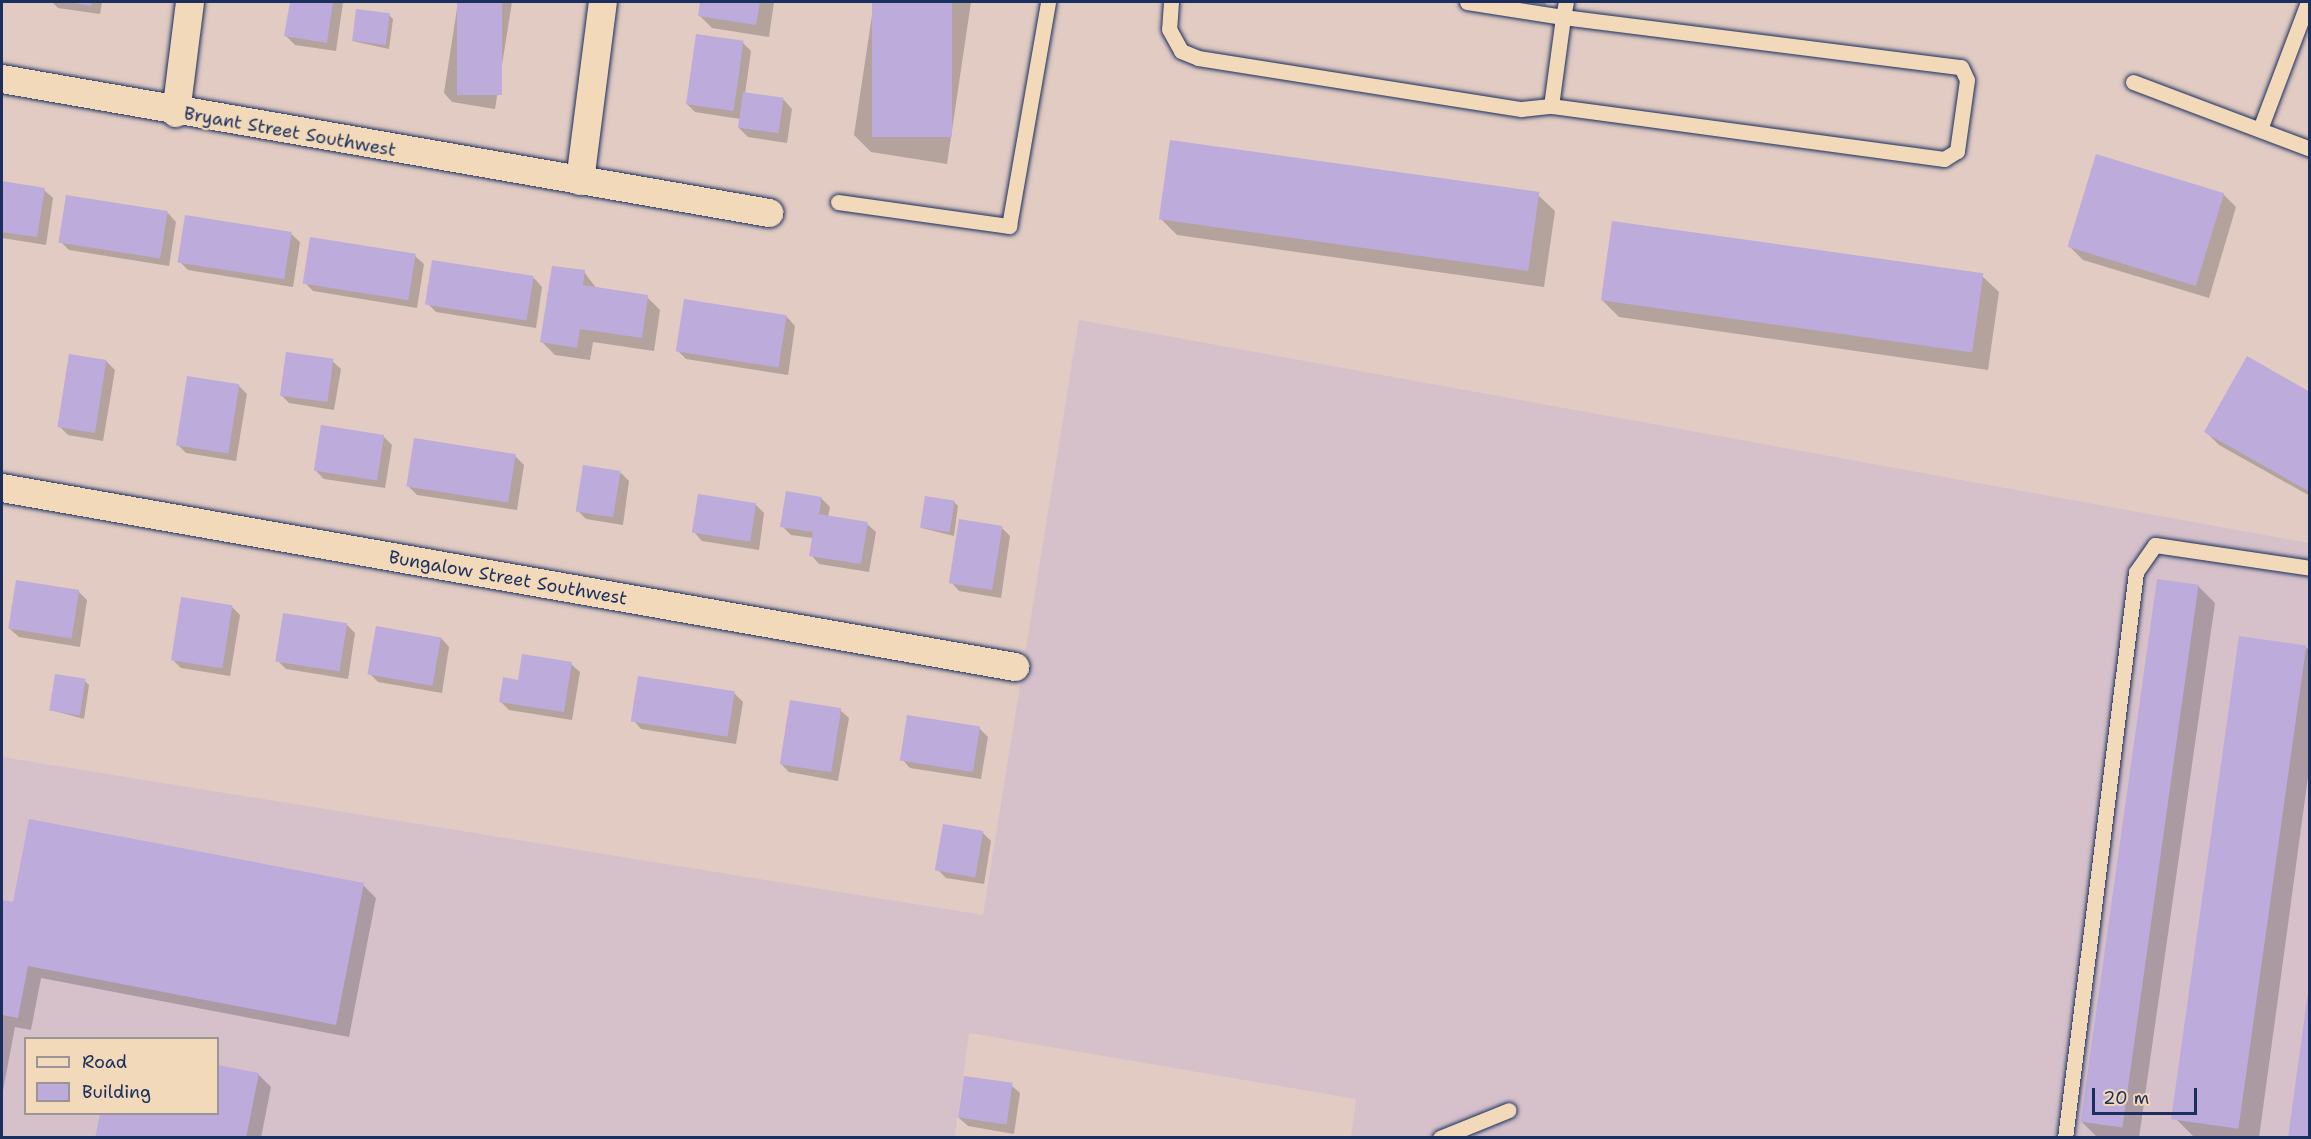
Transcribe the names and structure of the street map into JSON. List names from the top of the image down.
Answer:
{
  "streets": {
    "street": ["Bryant Street Southwest", "Bungalow Street Southwest"]
  },
  "legend": ["Road", "Building"],
  "scale_bar": "20 m"
}
